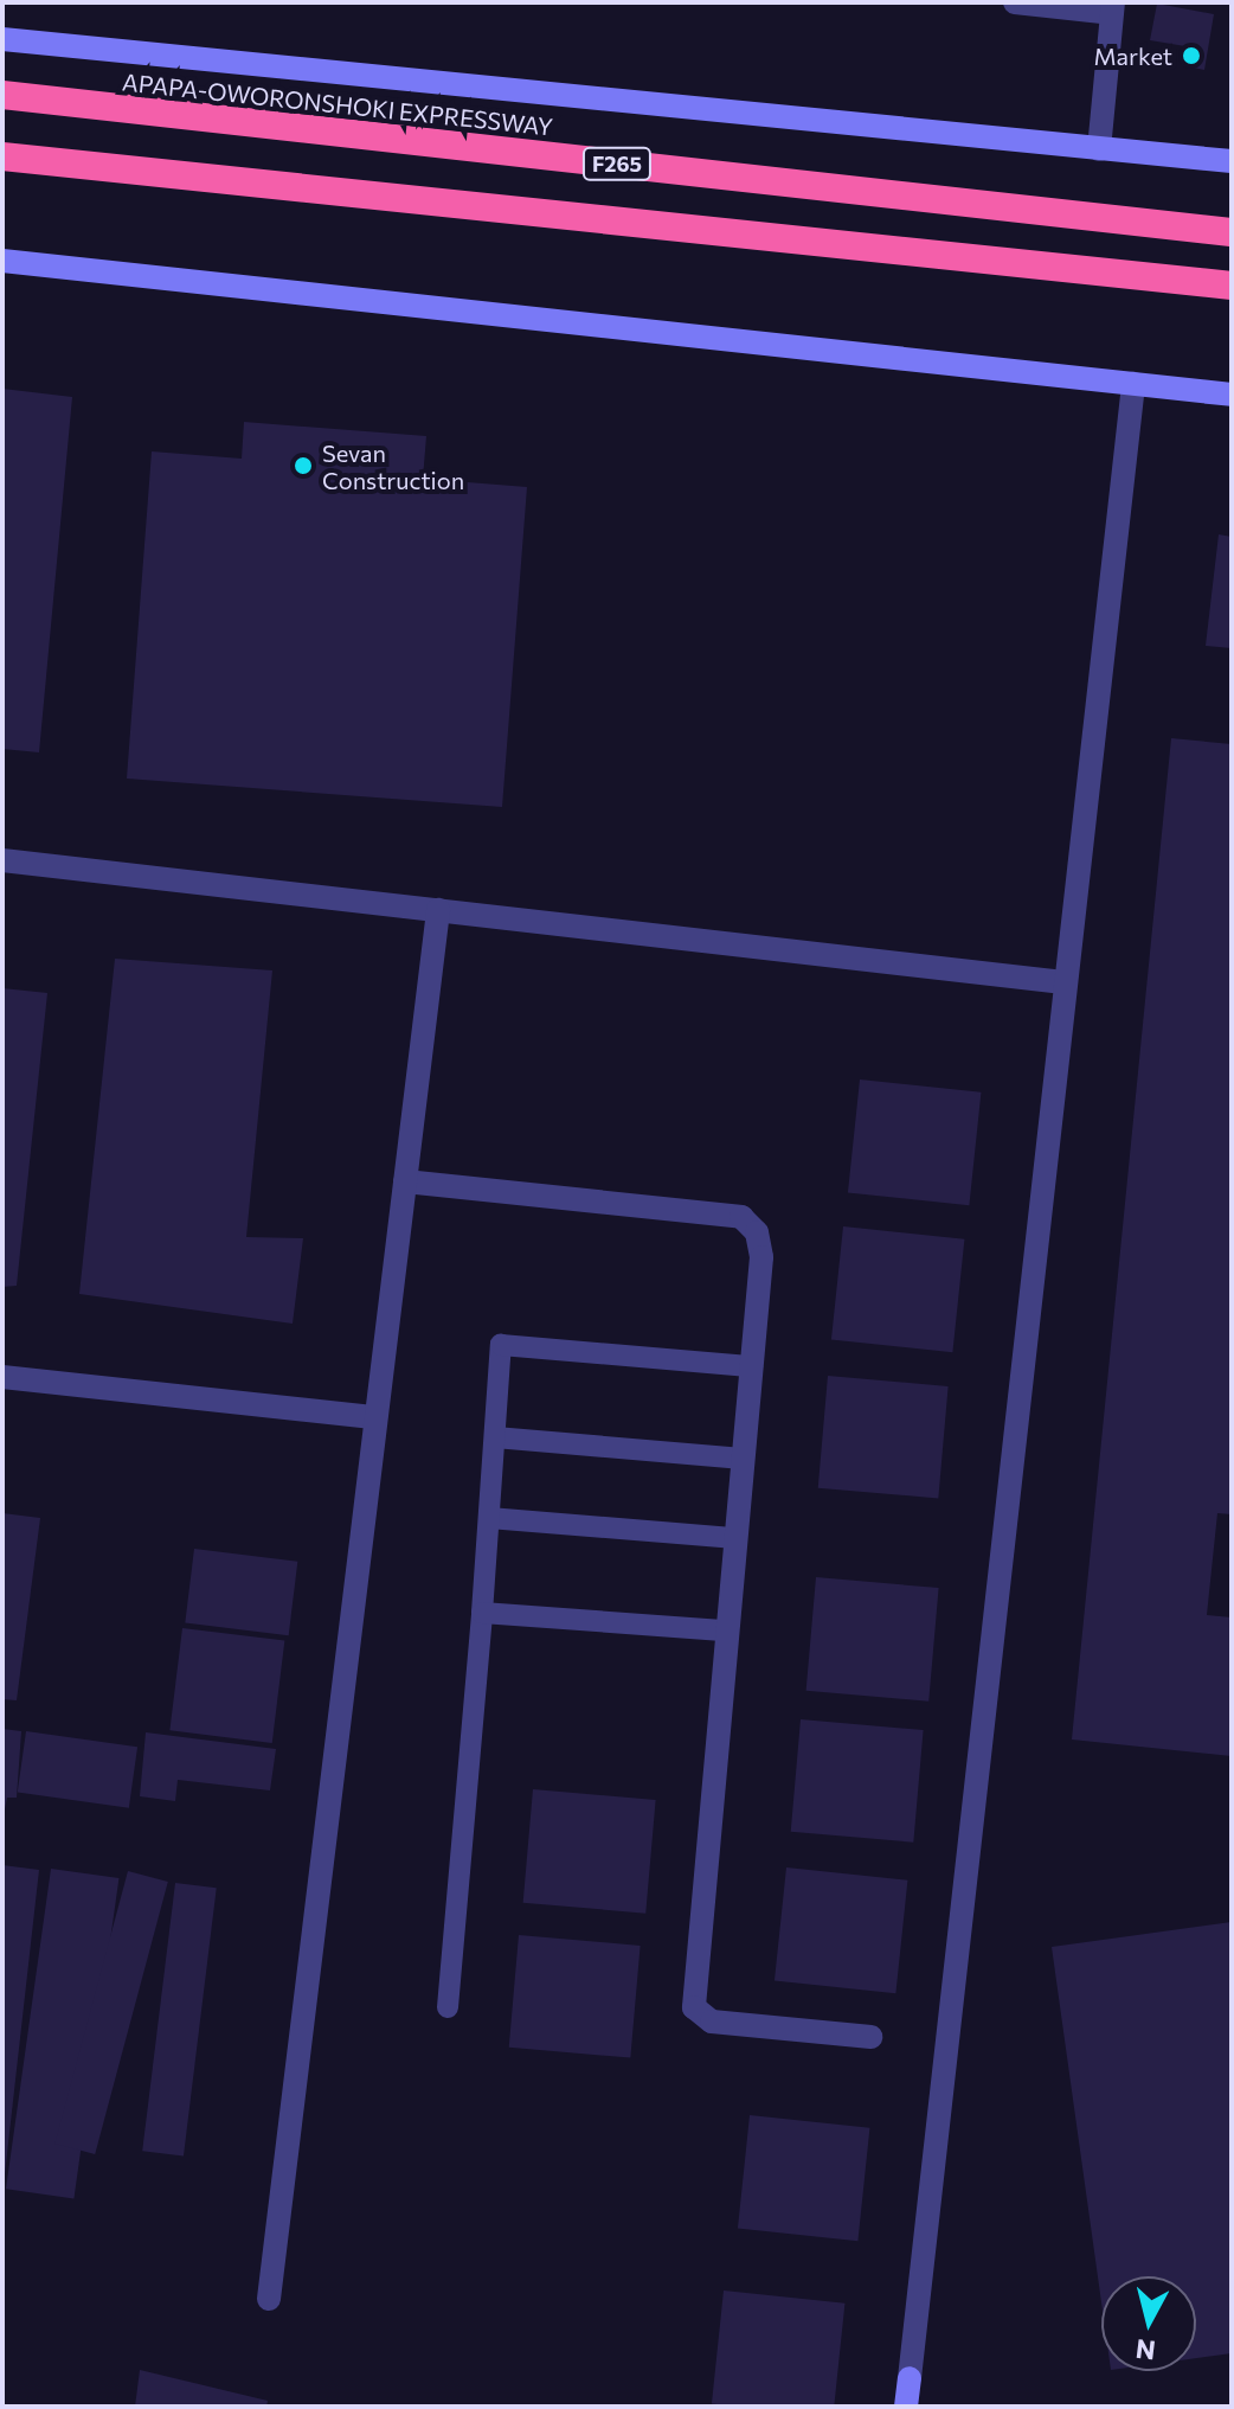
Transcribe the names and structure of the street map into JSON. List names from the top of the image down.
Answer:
{
  "streets": {
    "highway": ["APAPA-OWORONSHOKI EXPRESSWAY", "F265"]
  },
  "places": ["Market", "Sevan Construction"],
  "north": "bottom"
}
